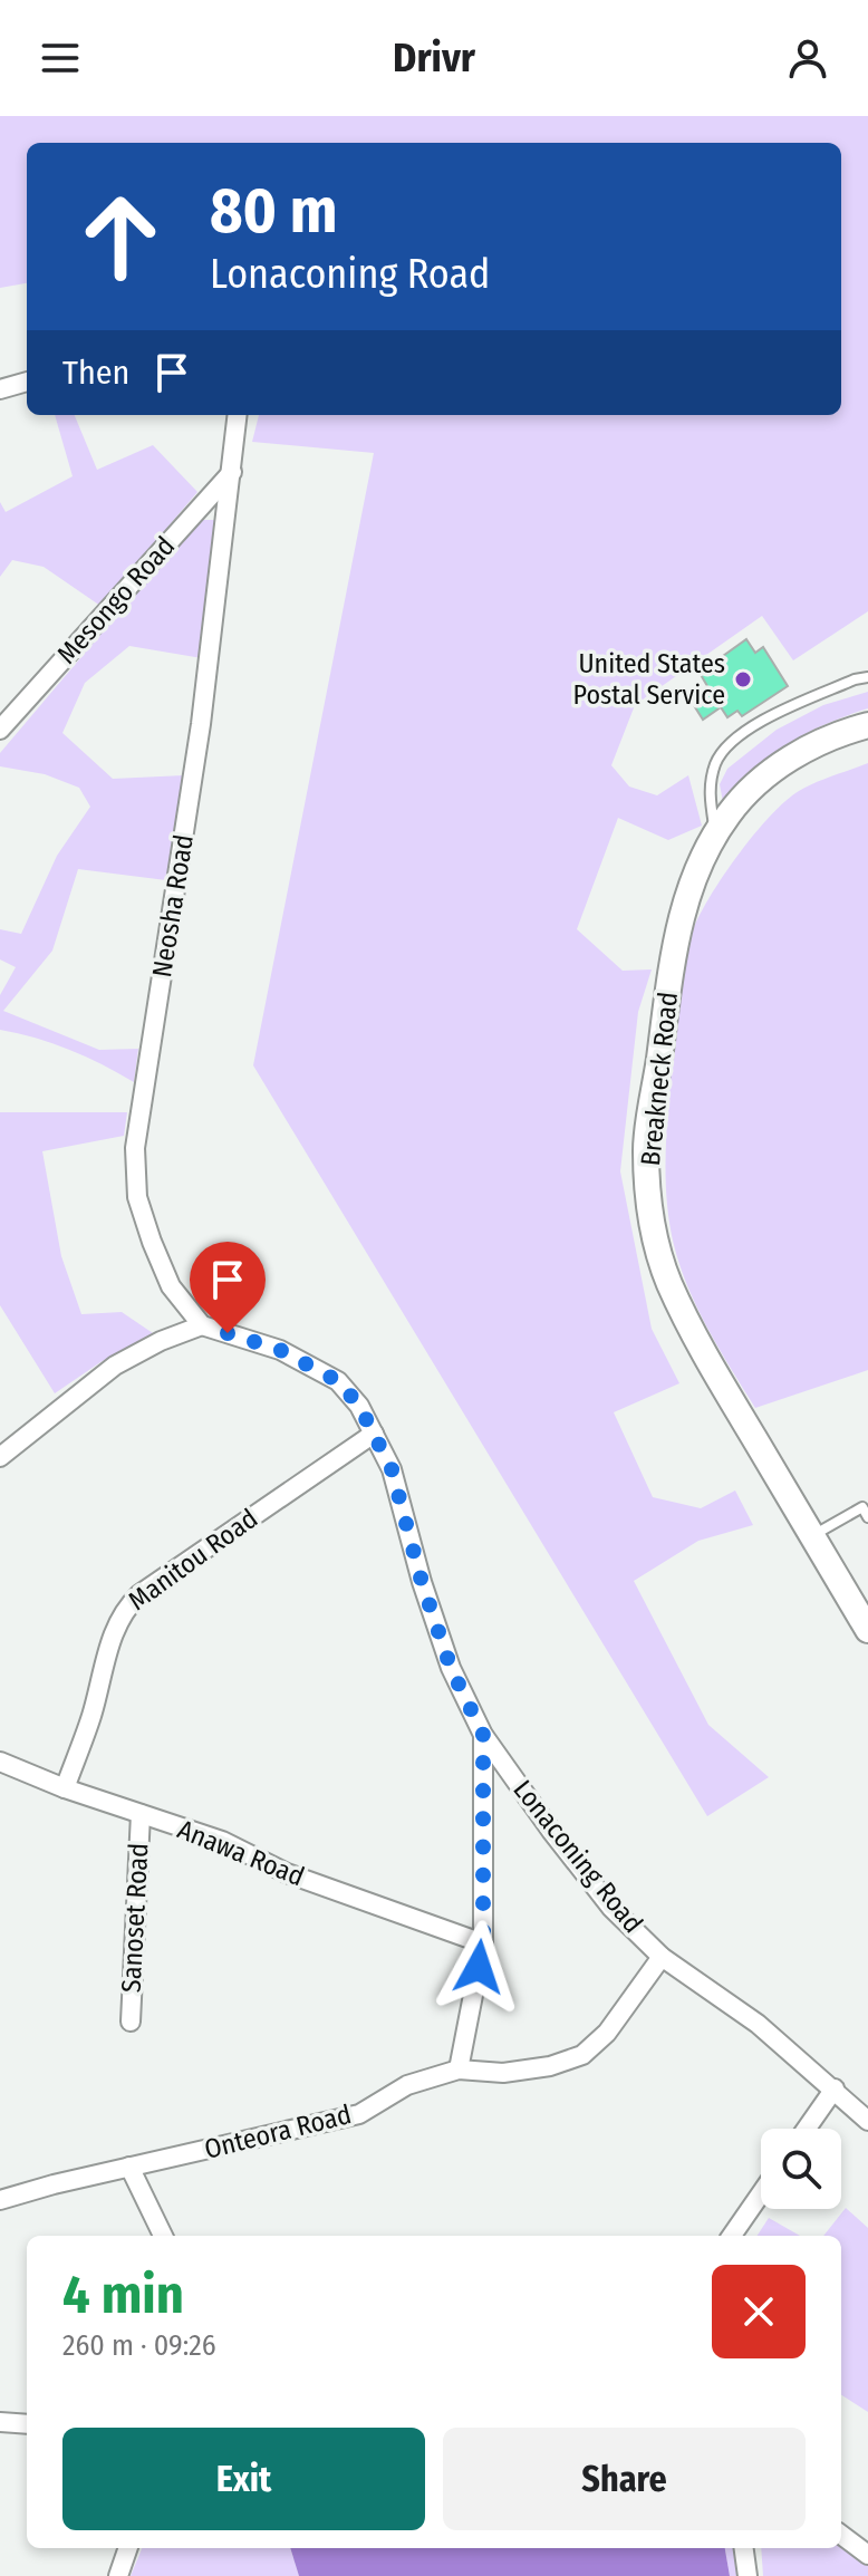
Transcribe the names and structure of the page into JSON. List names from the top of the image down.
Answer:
{
  "streets": {
    "street": [
      "Mesongo Road",
      "Neosha Road",
      "Breakneck Road",
      "Manitou Road",
      "Anawa Road",
      "Lonaconing Road",
      "Sanoset Road",
      "Onteora Road"
    ]
  },
  "crossings": [
    ["Mesongo Road", "Neosha Road"],
    ["Neosha Road", "Lonaconing Road"],
    ["Manitou Road", "Anawa Road"],
    ["Manitou Road", "Lonaconing Road"],
    ["Anawa Road", "Sanoset Road"],
    ["Lonaconing Road", "Onteora Road"]
  ],
  "places": ["United States Postal Service"],
  "page": {
    "header": "Drivr",
    "turn": ["80 m", "Lonaconing Road"],
    "then": "Then",
    "heading": ["4 min", "260 m · 09:26"],
    "buttons": ["Exit", "Share"]
  }
}
